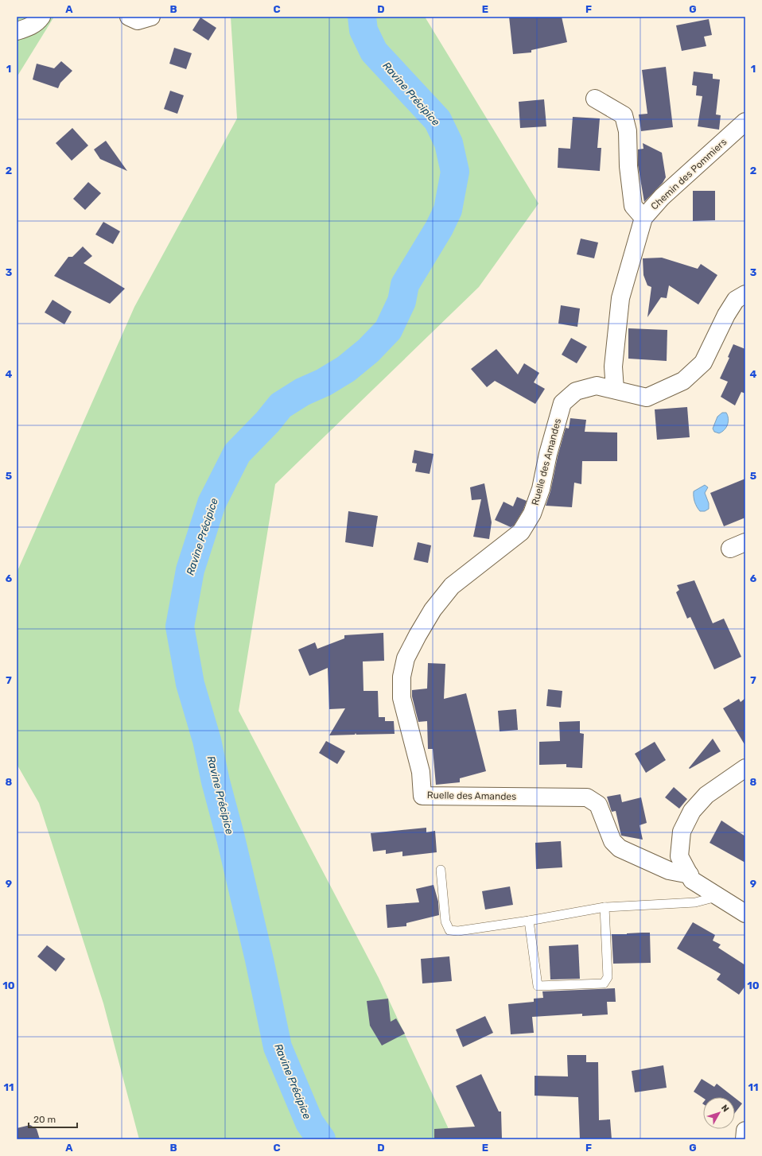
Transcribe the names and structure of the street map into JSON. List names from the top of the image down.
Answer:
{
  "streets": {
    "street": ["Chemin des Pommiers", "Ruelle des Amandes"]
  },
  "crossings": [
    ["Chemin des Pommiers", "Ruelle des Amandes"]
  ],
  "water": ["Ravine Précipice"],
  "scale_bar": "20 m",
  "north": "top right",
  "grid": {
    "columns": [
      "A",
      "B",
      "C",
      "D",
      "E",
      "F",
      "G"
    ],
    "rows": [
      "1",
      "2",
      "3",
      "4",
      "5",
      "6",
      "7",
      "8",
      "9",
      "10",
      "11"
    ]
  }
}
